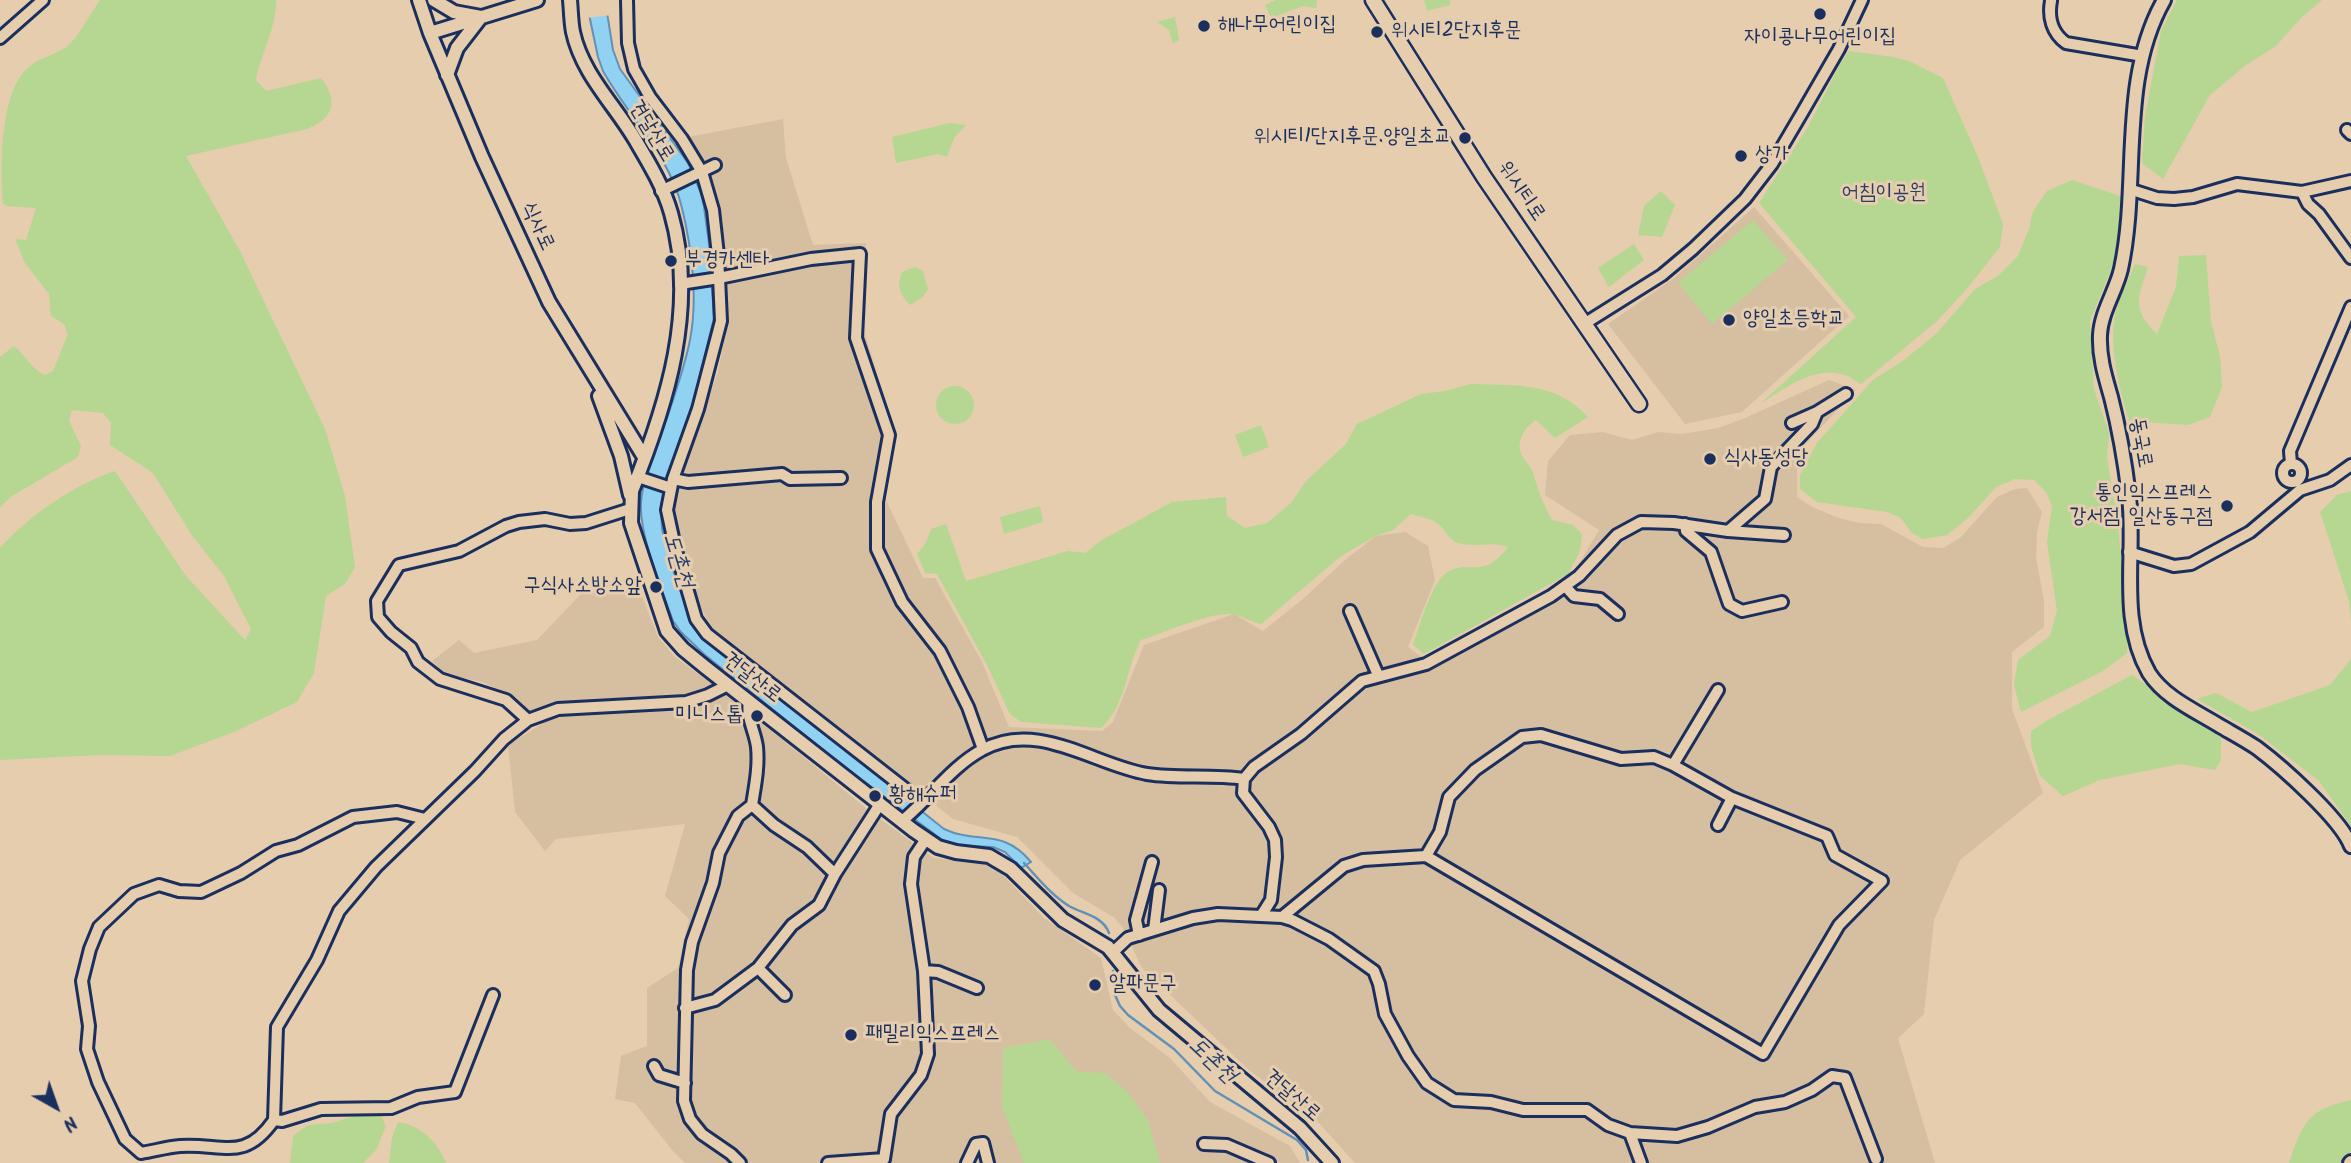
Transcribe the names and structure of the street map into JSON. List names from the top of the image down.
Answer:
{
  "streets": {
    "main road": ["위시티로"],
    "street": ["견달산로", "식사로", "동국로"]
  },
  "crossings": [
    ["견달산로", "식사로"]
  ],
  "water": ["도촌천"],
  "parks": ["어침이공원"],
  "places": [
    "자이콩나무어린이집",
    "해나무어린이집",
    "위시티2단지후문",
    "위시티1단지후문.양일초교",
    "상가",
    "부경카센타",
    "양일초등학교",
    "식사동성당",
    "통인익스프레스 강서점 일산동구점",
    "구식사소방소앞",
    "미니스톱",
    "황해슈퍼",
    "알파문구",
    "패밀리익스프레스"
  ],
  "north": "bottom right"
}
